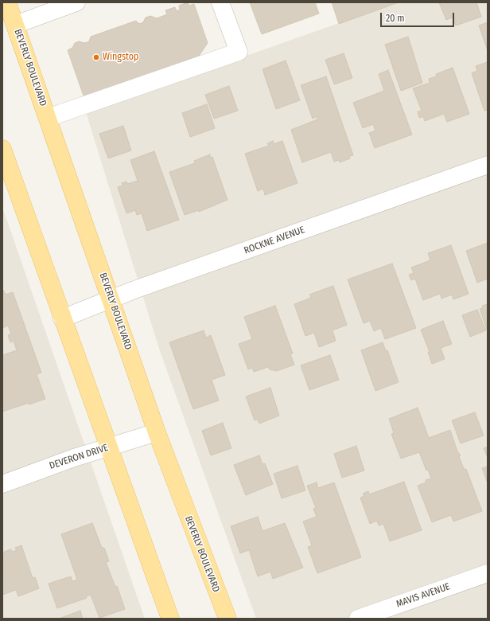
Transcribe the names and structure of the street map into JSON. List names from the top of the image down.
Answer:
{
  "streets": {
    "main road": ["BEVERLY BOULEVARD"],
    "street": ["ROCKNE AVENUE", "DEVERON DRIVE", "MAVIS AVENUE"]
  },
  "crossings": [
    ["BEVERLY BOULEVARD", "ROCKNE AVENUE"],
    ["BEVERLY BOULEVARD", "DEVERON DRIVE"]
  ],
  "places": ["Wingstop"],
  "scale_bar": "20 m"
}
